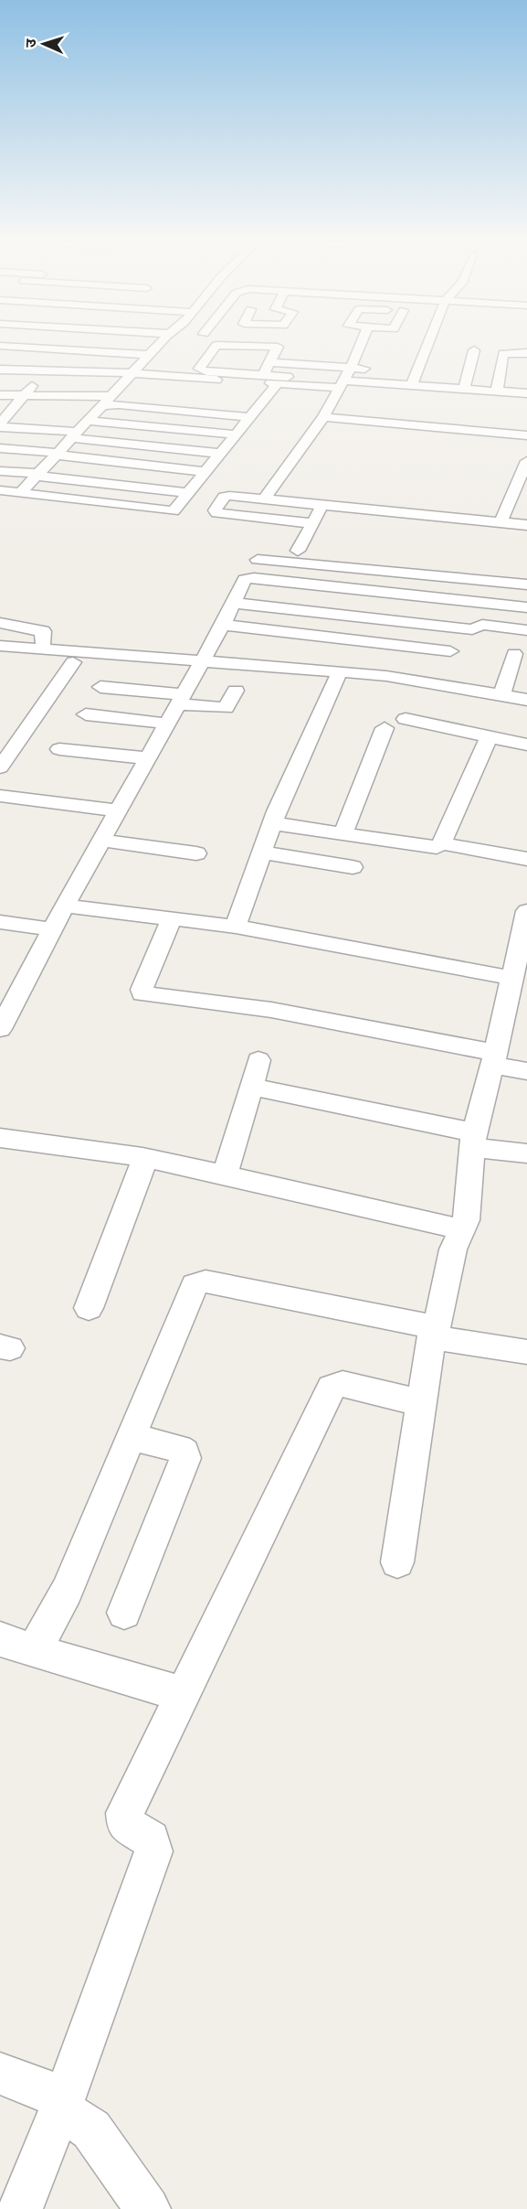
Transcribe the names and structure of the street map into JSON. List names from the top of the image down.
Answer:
{
  "north": "left"
}
